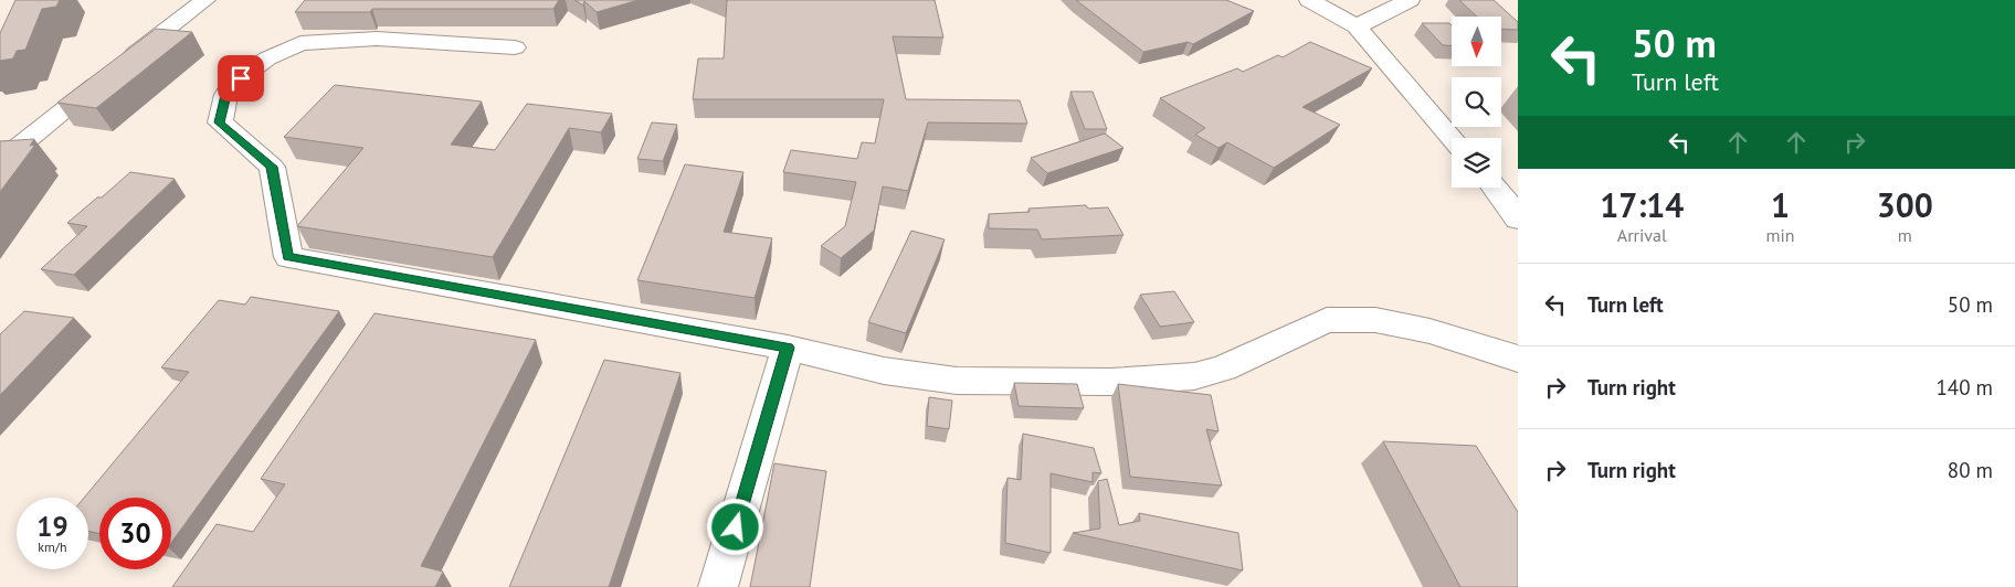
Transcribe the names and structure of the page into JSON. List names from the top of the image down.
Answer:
{
  "north": "bottom",
  "page": {
    "turn": ["50 m", "Turn left"],
    "eta": [
      "17:14",
      "Arrival",
      "1",
      "min",
      "300",
      "m"
    ],
    "list": [
      {
        "name": "Turn left",
        "value": "50 m"
      },
      {
        "name": "Turn right",
        "value": "140 m"
      },
      {
        "name": "Turn right",
        "value": "80 m"
      }
    ],
    "speed": "19 km/h",
    "limit": "30"
  }
}
